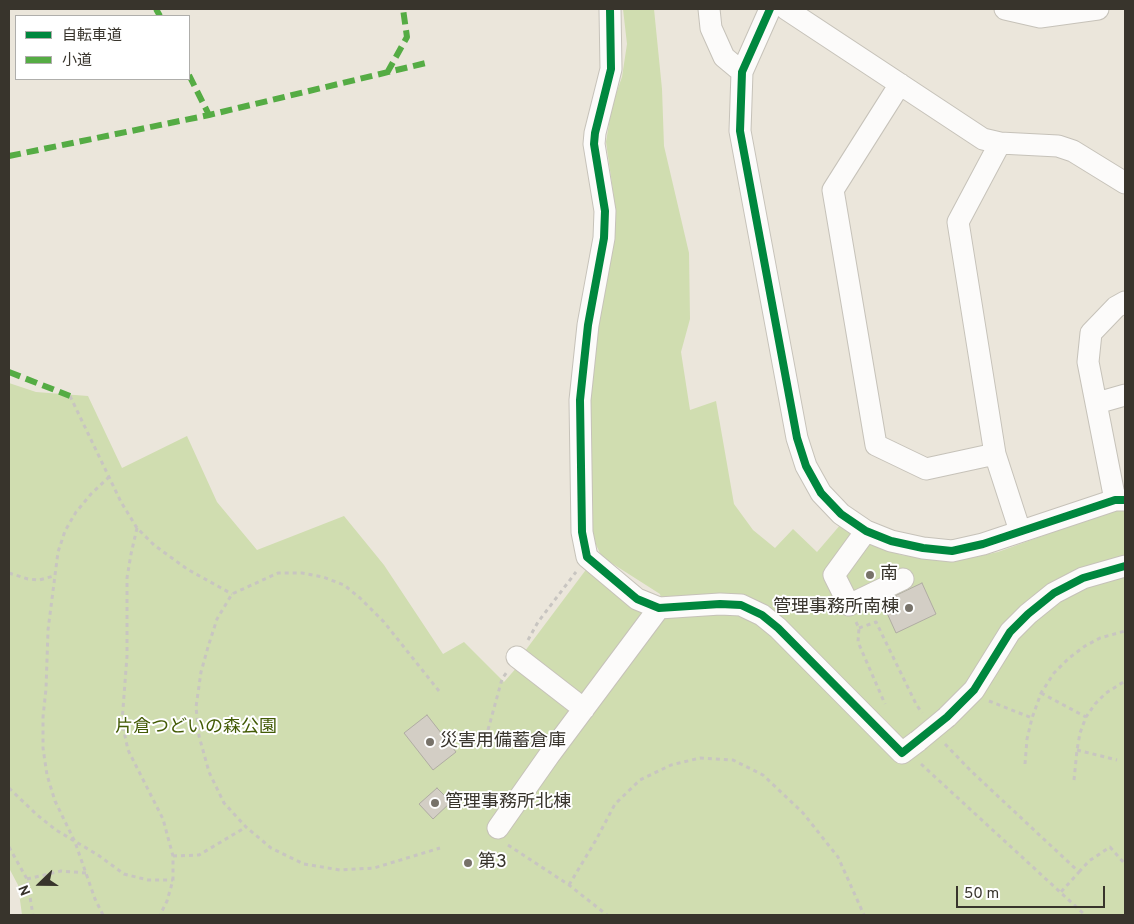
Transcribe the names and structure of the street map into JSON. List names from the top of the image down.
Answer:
{
  "parks": ["片倉つどいの森公園"],
  "places": [
    "南",
    "管理事務所南棟",
    "災害用備蓄倉庫",
    "管理事務所北棟",
    "第3"
  ],
  "legend": ["自転車道", "小道"],
  "scale_bar": "50 m",
  "north": "left"
}
